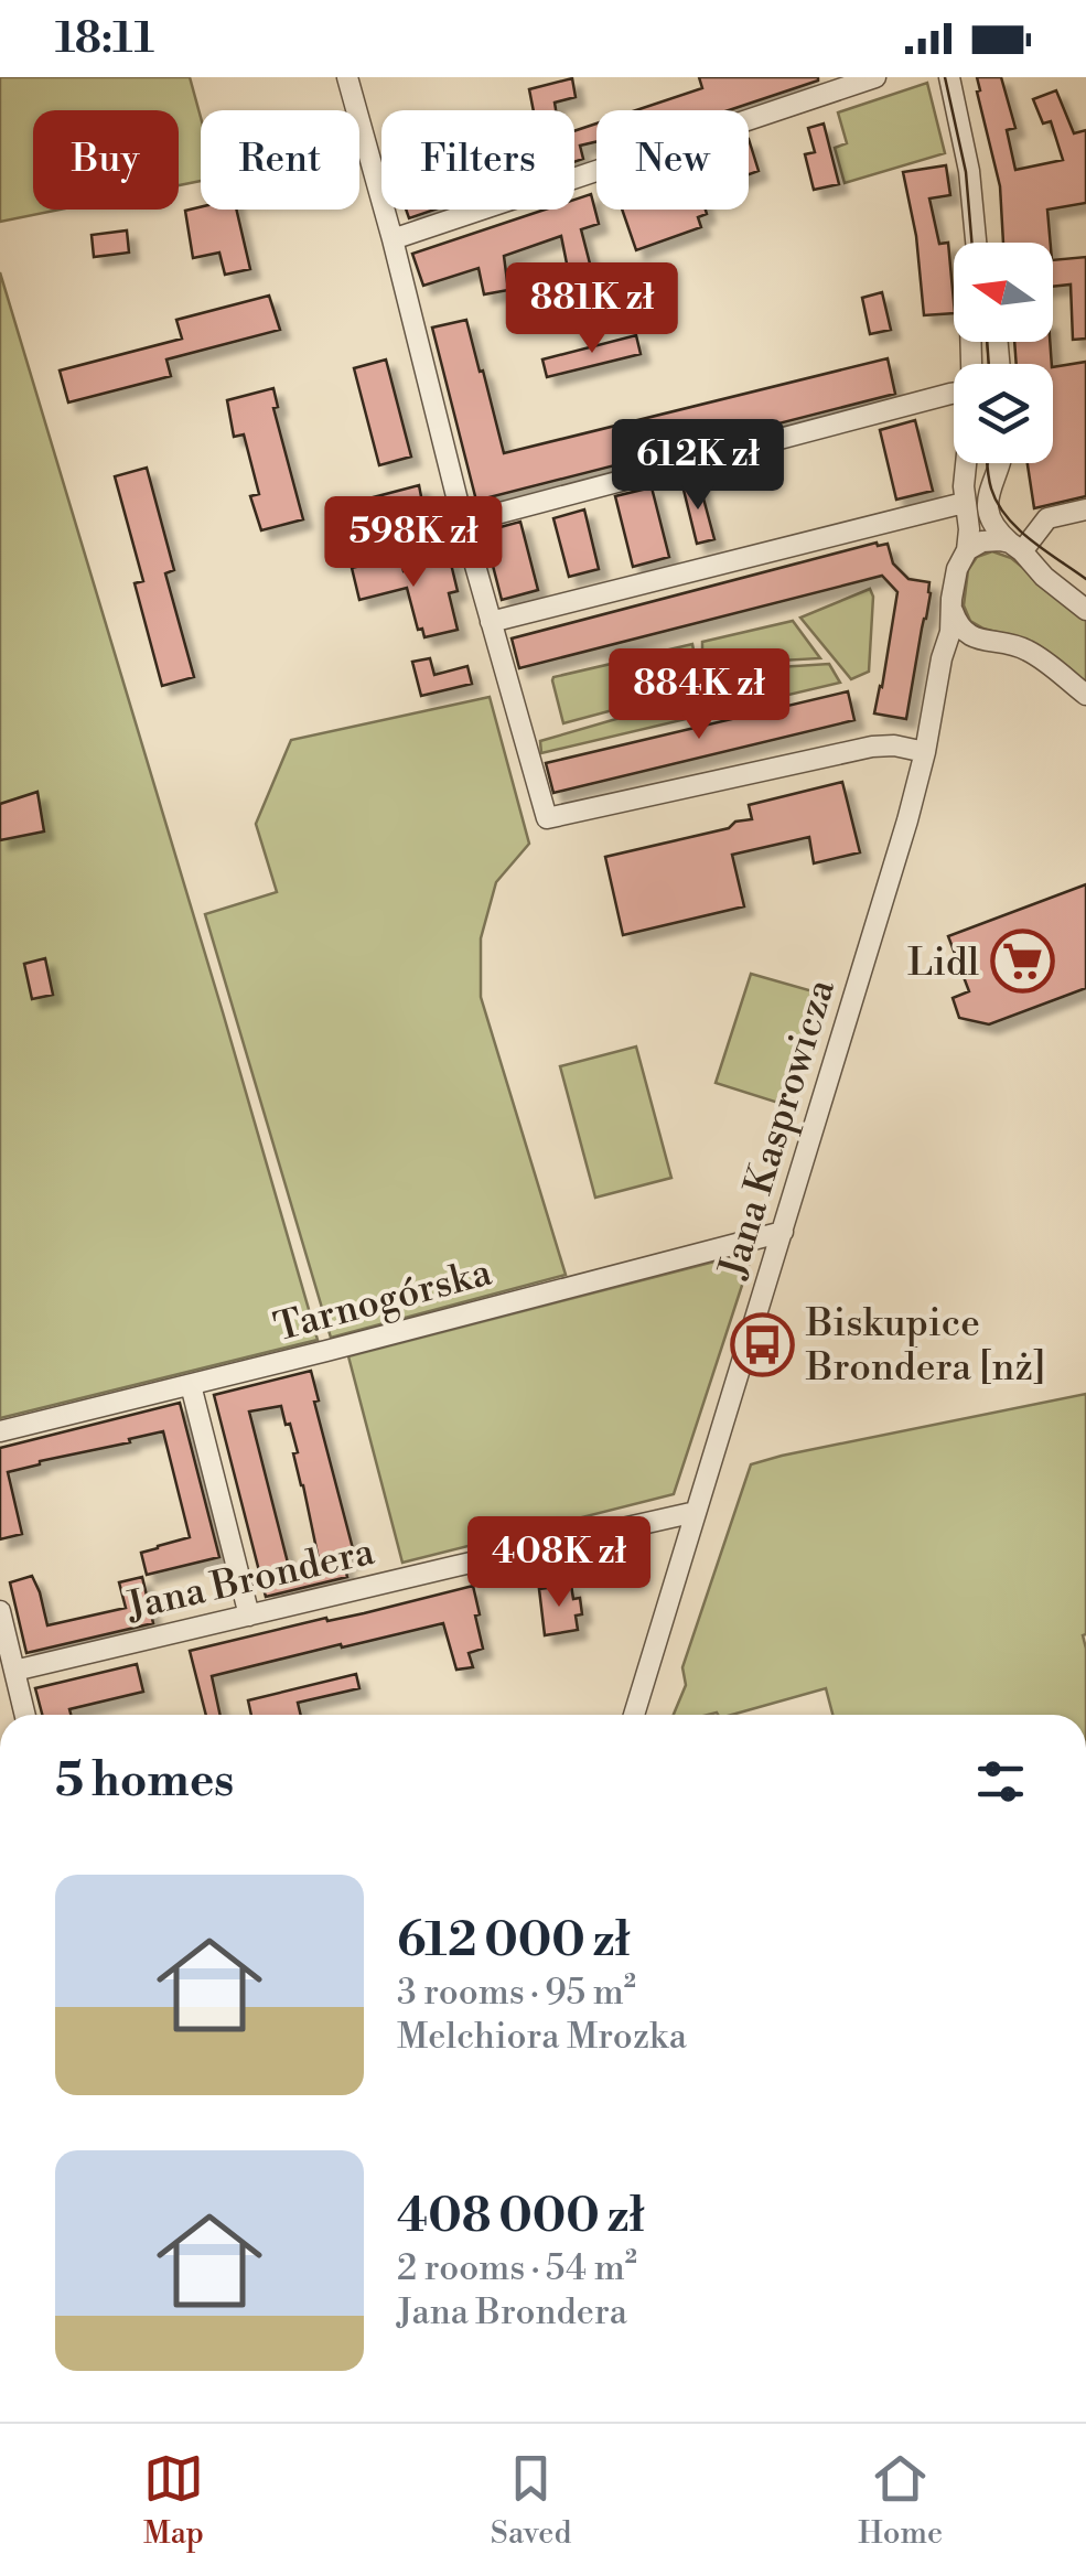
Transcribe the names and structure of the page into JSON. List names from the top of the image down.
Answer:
{
  "streets": {
    "street": ["Jana Kasprowicza", "Tarnogórska", "Jana Brondera"]
  },
  "crossings": [
    ["Jana Kasprowicza", "Tarnogórska"],
    ["Jana Kasprowicza", "Jana Brondera"]
  ],
  "places": {
    "supermarket": ["Lidl"],
    "bus stop": ["Biskupice Brondera [nż]"]
  },
  "north": "left",
  "page": {
    "status": "18:11",
    "chip": [
      "Buy",
      "Rent",
      "Filters",
      "New"
    ],
    "price": [
      "881K zł",
      "612K zł",
      "598K zł",
      "884K zł",
      "408K zł"
    ],
    "heading": "5 homes",
    "list": [
      {
        "name": "612 000 zł",
        "note": "3 rooms · 95 m² · Melchiora Mrozka"
      },
      {
        "name": "408 000 zł",
        "note": "2 rooms · 54 m² · Jana Brondera"
      }
    ],
    "tabs": ["Map", "Saved", "Home"]
  }
}
